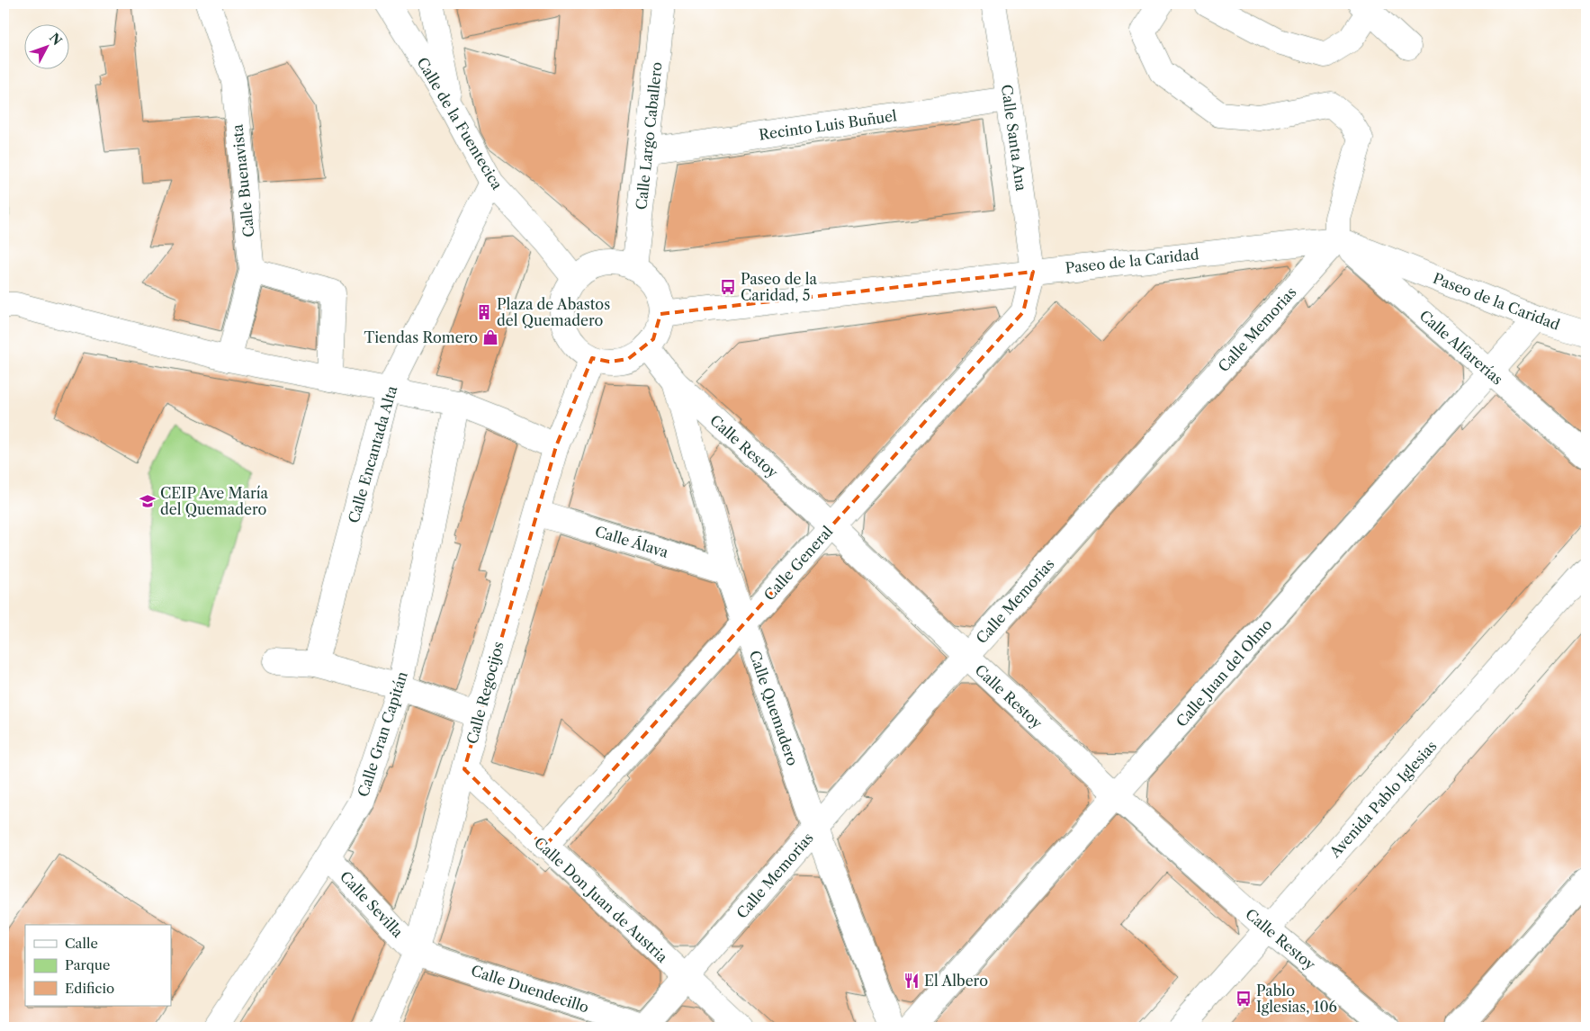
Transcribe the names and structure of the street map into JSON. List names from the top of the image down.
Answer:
{
  "streets": {
    "street": [
      "Calle de la Fuentecica",
      "Recinto Luis Buñuel",
      "Calle Largo Caballero",
      "Calle Santa Ana",
      "Calle Buenavista",
      "Paseo de la Caridad",
      "Calle Memorias",
      "Calle Alfarerías",
      "Calle Restoy",
      "Calle Encantada Alta",
      "Calle Álava",
      "Calle General",
      "Calle Juan del Olmo",
      "Calle Regocijos",
      "Calle Quemadero",
      "Calle Gran Capitán",
      "Avenida Pablo Iglesias",
      "Calle Don Juan de Austria",
      "Calle Sevilla",
      "Calle Duendecillo"
    ]
  },
  "crossings": [
    ["Calle de la Fuentecica", "Calle Largo Caballero"],
    ["Calle de la Fuentecica", "Paseo de la Caridad"],
    ["Calle de la Fuentecica", "Calle Restoy"],
    ["Calle de la Fuentecica", "Calle Encantada Alta"],
    ["Calle de la Fuentecica", "Calle Regocijos"],
    ["Recinto Luis Buñuel", "Calle Largo Caballero"],
    ["Recinto Luis Buñuel", "Calle Santa Ana"],
    ["Calle Largo Caballero", "Paseo de la Caridad"],
    ["Calle Largo Caballero", "Calle Restoy"],
    ["Calle Largo Caballero", "Calle Regocijos"],
    ["Calle Santa Ana", "Paseo de la Caridad"],
    ["Calle Santa Ana", "Calle General"],
    ["Paseo de la Caridad", "Calle Memorias"],
    ["Paseo de la Caridad", "Calle Alfarerías"],
    ["Paseo de la Caridad", "Calle Restoy"],
    ["Paseo de la Caridad", "Calle General"],
    ["Paseo de la Caridad", "Calle Juan del Olmo"],
    ["Paseo de la Caridad", "Calle Regocijos"],
    ["Calle Memorias", "Calle Alfarerías"],
    ["Calle Memorias", "Calle Restoy"],
    ["Calle Memorias", "Calle Quemadero"],
    ["Calle Memorias", "Calle Don Juan de Austria"],
    ["Calle Memorias", "Calle Duendecillo"],
    ["Calle Alfarerías", "Calle Juan del Olmo"],
    ["Calle Restoy", "Calle General"],
    ["Calle Restoy", "Calle Juan del Olmo"],
    ["Calle Restoy", "Calle Regocijos"],
    ["Calle Restoy", "Calle Quemadero"],
    ["Calle Restoy", "Avenida Pablo Iglesias"],
    ["Calle Álava", "Calle Regocijos"],
    ["Calle Álava", "Calle Quemadero"],
    ["Calle General", "Calle Quemadero"],
    ["Calle General", "Calle Don Juan de Austria"],
    ["Calle Regocijos", "Calle Don Juan de Austria"],
    ["Calle Regocijos", "Calle Sevilla"],
    ["Calle Regocijos", "Calle Duendecillo"],
    ["Calle Gran Capitán", "Calle Sevilla"],
    ["Calle Sevilla", "Calle Duendecillo"]
  ],
  "places": {
    "bus stop": ["Paseo de la Caridad, 5", "Pablo Iglesias, 106"],
    "building": ["Plaza de Abastos del Quemadero"],
    "shop": ["Tiendas Romero"],
    "school or university": ["CEIP Ave María del Quemadero"],
    "restaurant": ["El Albero"]
  },
  "legend": ["Calle", "Parque", "Edificio"],
  "north": "top right"
}
